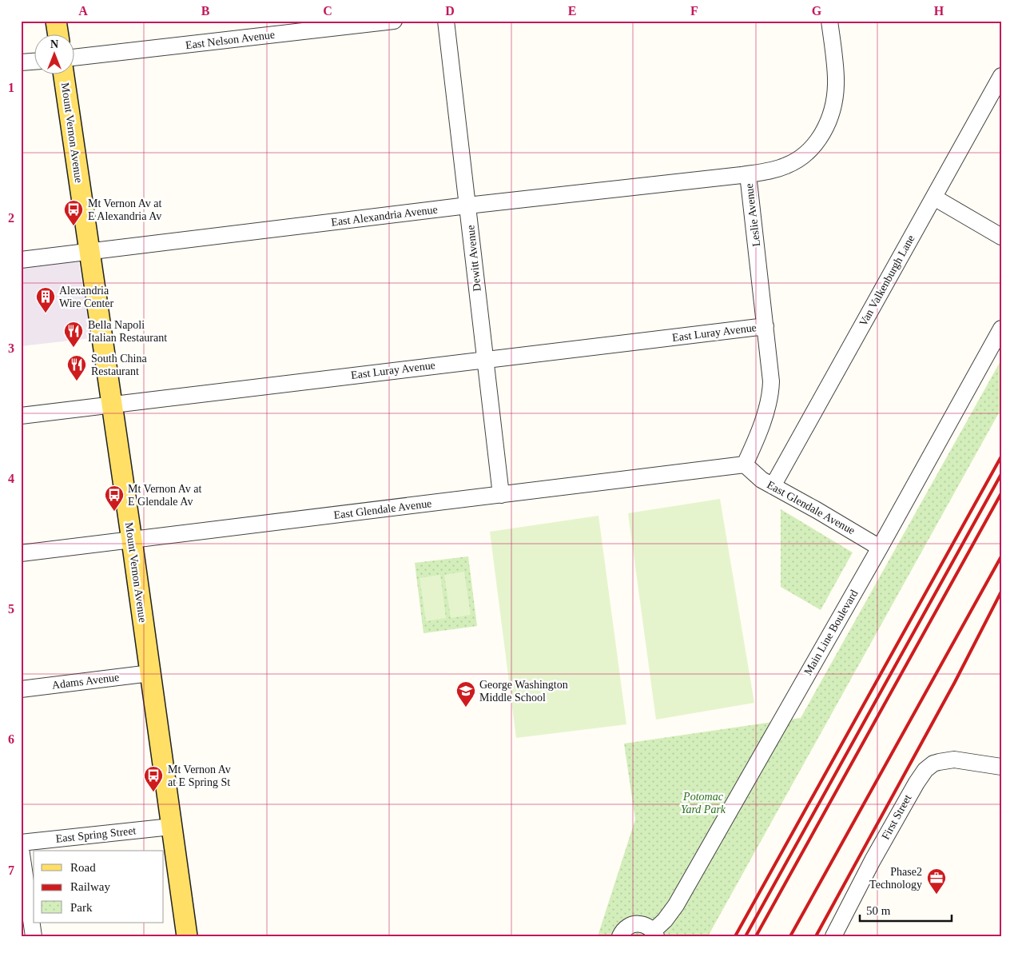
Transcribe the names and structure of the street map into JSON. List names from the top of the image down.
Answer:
{
  "streets": {
    "main road": ["Mount Vernon Avenue"],
    "street": [
      "East Nelson Avenue",
      "Leslie Avenue",
      "East Alexandria Avenue",
      "Dewitt Avenue",
      "Van Valkenburgh Lane",
      "East Luray Avenue",
      "East Glendale Avenue",
      "Main Line Boulevard",
      "Adams Avenue",
      "First Street",
      "East Spring Street"
    ]
  },
  "crossings": [
    ["Mount Vernon Avenue", "East Alexandria Avenue"],
    ["Mount Vernon Avenue", "East Luray Avenue"],
    ["Mount Vernon Avenue", "East Glendale Avenue"],
    ["Mount Vernon Avenue", "Adams Avenue"],
    ["Mount Vernon Avenue", "East Spring Street"],
    ["Leslie Avenue", "East Alexandria Avenue"],
    ["Leslie Avenue", "East Luray Avenue"],
    ["Leslie Avenue", "East Glendale Avenue"],
    ["East Alexandria Avenue", "Dewitt Avenue"],
    ["Dewitt Avenue", "East Luray Avenue"],
    ["Dewitt Avenue", "East Glendale Avenue"],
    ["Van Valkenburgh Lane", "East Glendale Avenue"],
    ["East Glendale Avenue", "Main Line Boulevard"]
  ],
  "parks": ["Potomac Yard Park"],
  "places": {
    "bus stop": ["Mt Vernon Av at E Alexandria Av", "Mt Vernon Av at E Glendale Av", "Mt Vernon Av at E Spring St"],
    "building": ["Alexandria Wire Center"],
    "restaurant": ["Bella Napoli Italian Restaurant", "South China Restaurant"],
    "school or university": ["George Washington Middle School"],
    "office": ["Phase2 Technology"]
  },
  "legend": ["Road", "Railway", "Park"],
  "scale_bar": "50 m",
  "north": "top",
  "grid": {
    "columns": [
      "A",
      "B",
      "C",
      "D",
      "E",
      "F",
      "G",
      "H"
    ],
    "rows": [
      "1",
      "2",
      "3",
      "4",
      "5",
      "6",
      "7"
    ]
  }
}
